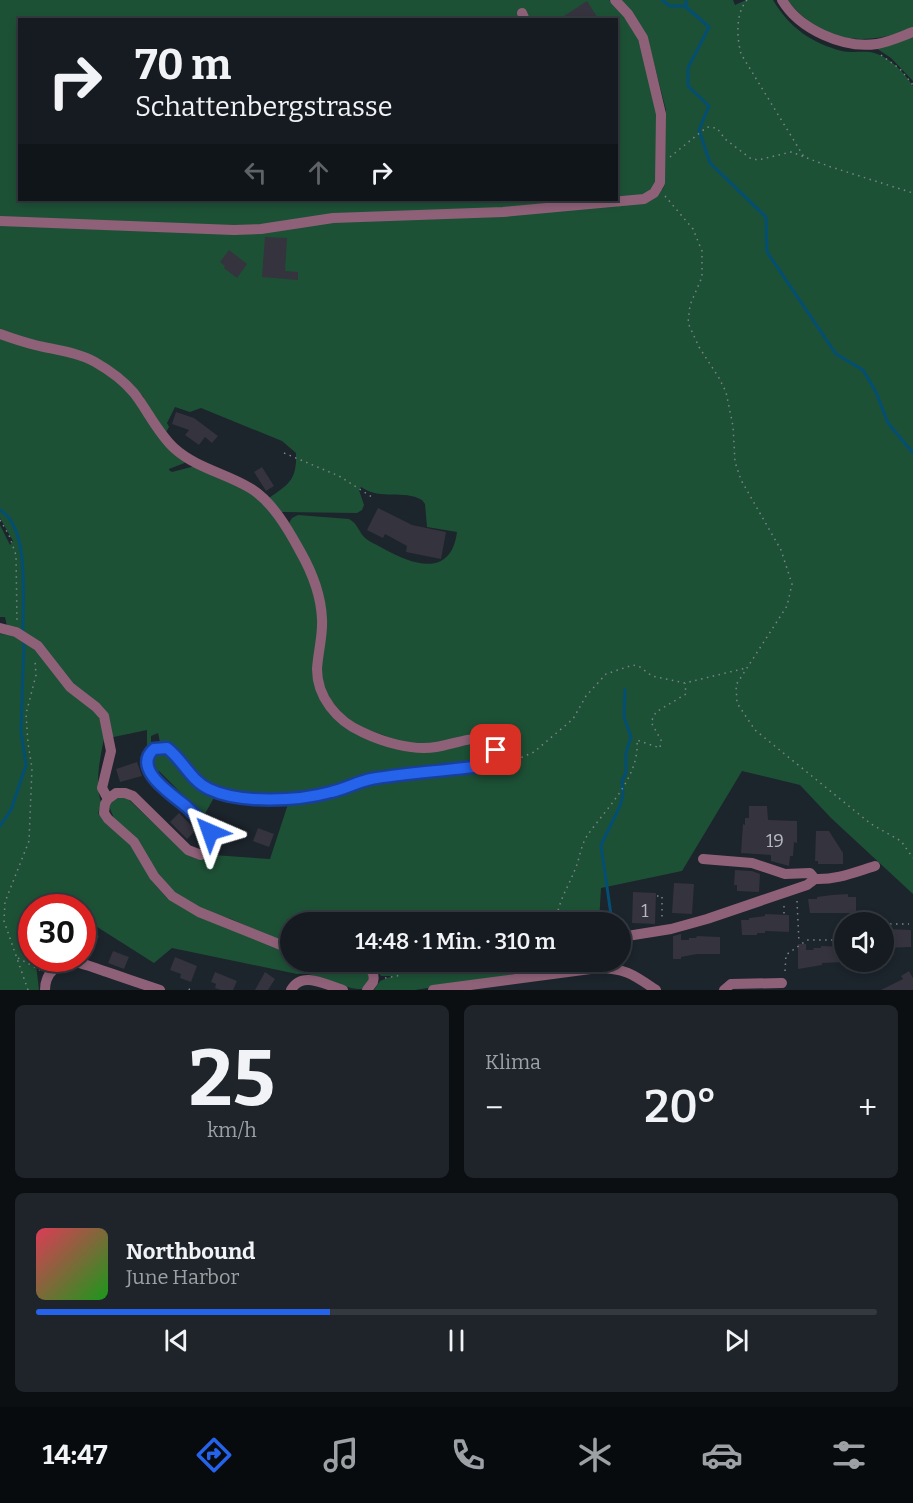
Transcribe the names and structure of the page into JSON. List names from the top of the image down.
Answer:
{
  "house_numbers": ["19", "1"],
  "page": {
    "turn": ["70 m", "Schattenbergstrasse"],
    "limit": "30",
    "trip": "14:48 · 1 Min. · 310 m",
    "tile": [
      ["25", "km/h"],
      "Klima"
    ],
    "heat": ["−", "20°", "+"],
    "song": ["Northbound", "June Harbor"],
    "tabs": "14:47"
  }
}
